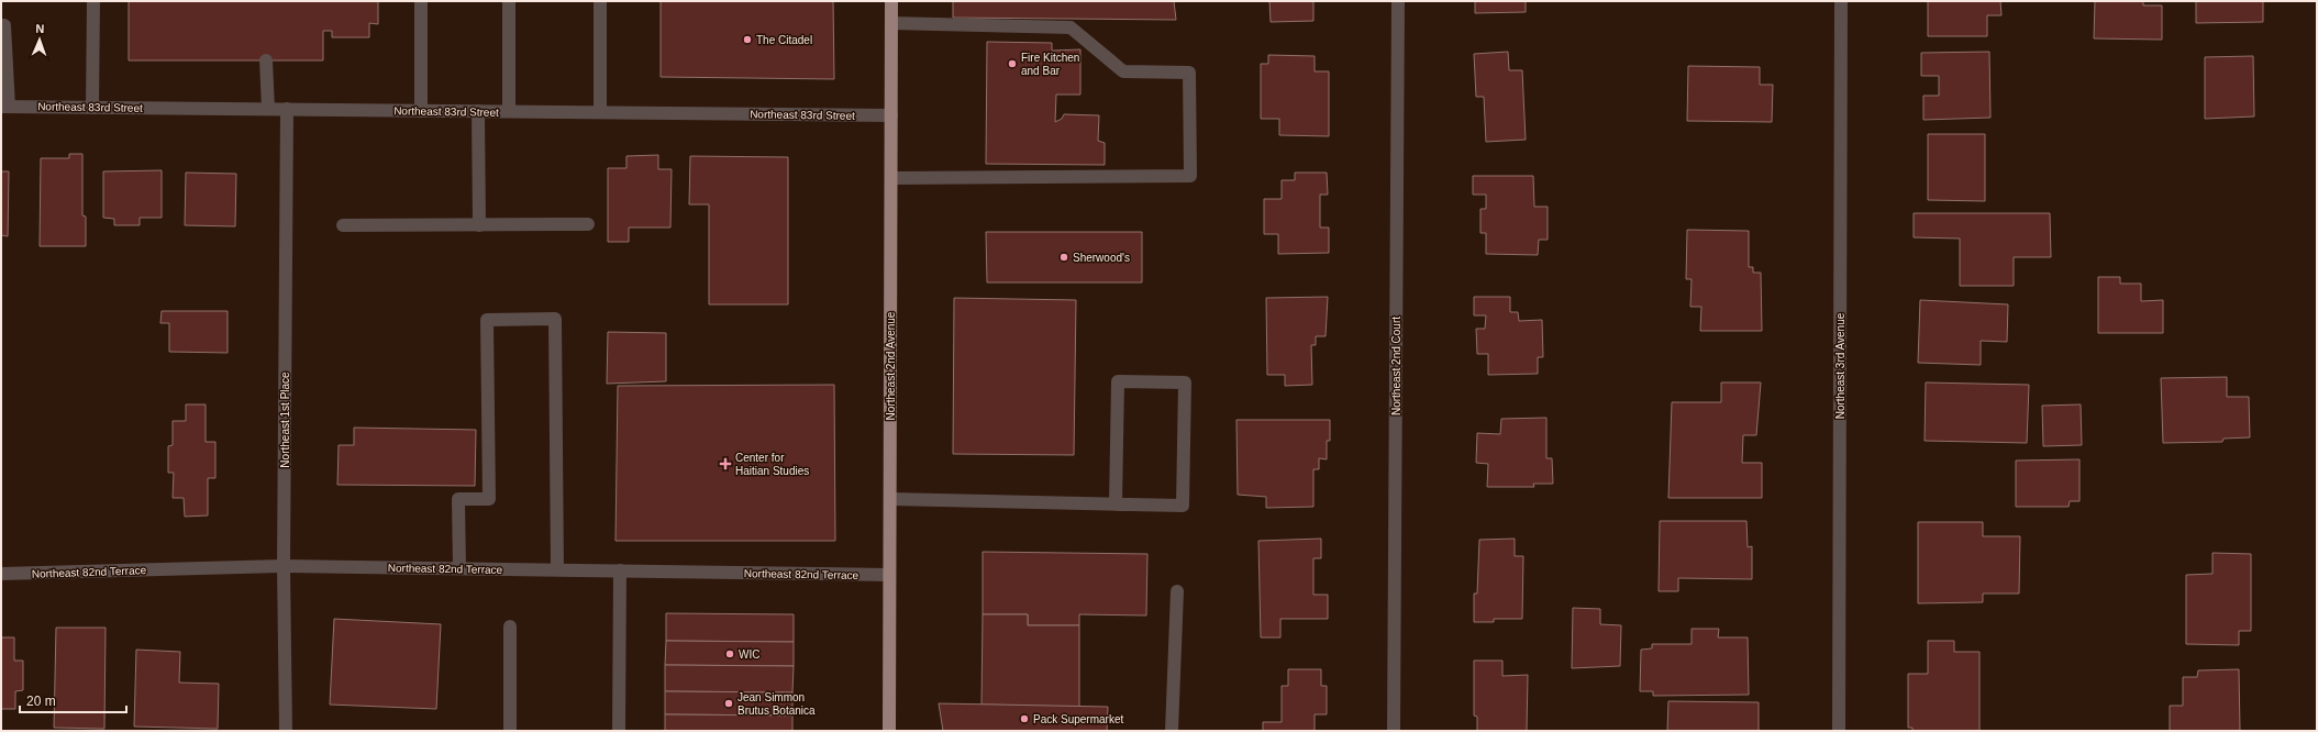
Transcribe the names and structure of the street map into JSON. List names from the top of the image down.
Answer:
{
  "streets": {
    "main road": ["Northeast 2nd Avenue"],
    "street": [
      "Northeast 83rd Street",
      "Northeast 2nd Court",
      "Northeast 3rd Avenue",
      "Northeast 1st Place",
      "Northeast 82nd Terrace"
    ]
  },
  "crossings": [
    ["Northeast 83rd Street", "Northeast 2nd Avenue"],
    ["Northeast 83rd Street", "Northeast 1st Place"],
    ["Northeast 2nd Avenue", "Northeast 82nd Terrace"],
    ["Northeast 1st Place", "Northeast 82nd Terrace"]
  ],
  "places": {
    "other": [
      "The Citadel",
      "Fire Kitchen and Bar",
      "Sherwood's",
      "WIC",
      "Jean Simmon Brutus Botanica",
      "Pack Supermarket"
    ],
    "health": ["Center for Haitian Studies"]
  },
  "scale_bar": "20 m",
  "north": "top"
}
